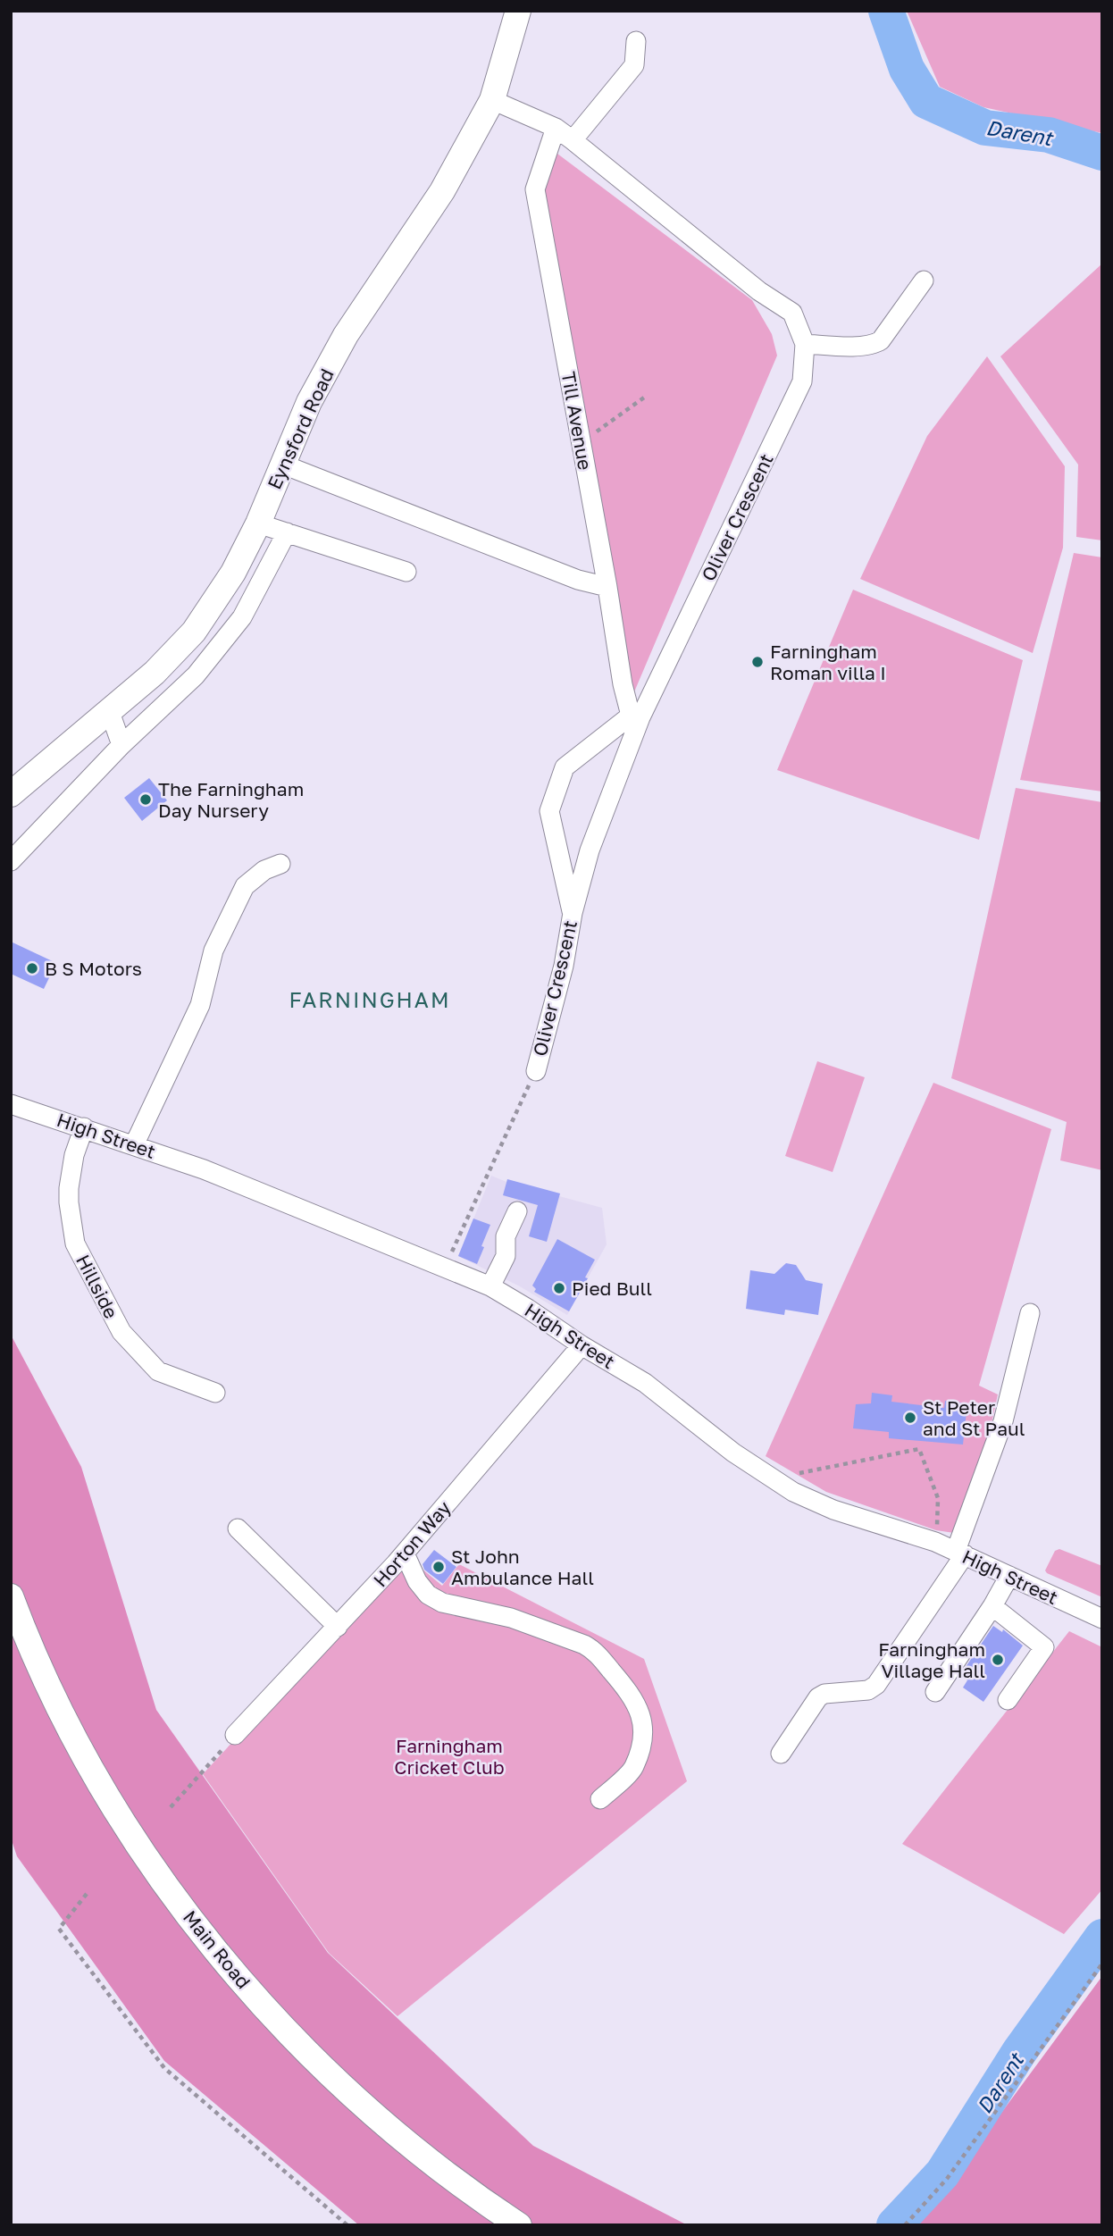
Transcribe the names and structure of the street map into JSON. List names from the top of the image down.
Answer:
{
  "streets": {
    "main road": ["Eynsford Road", "Main Road"],
    "street": [
      "Till Avenue",
      "Oliver Crescent",
      "High Street",
      "Hillside",
      "Horton Way"
    ]
  },
  "crossings": [
    ["Till Avenue", "Oliver Crescent"],
    ["Eynsford Road", "Oliver Crescent"],
    ["High Street", "Hillside"],
    ["High Street", "Horton Way"]
  ],
  "districts": ["FARNINGHAM"],
  "water": ["Darent"],
  "parks": ["Farningham Cricket Club"],
  "places": [
    "Farningham Roman villa I",
    "The Farningham Day Nursery",
    "B S Motors",
    "Pied Bull",
    "St Peter and St Paul",
    "St John Ambulance Hall",
    "Farningham Village Hall"
  ]
}
